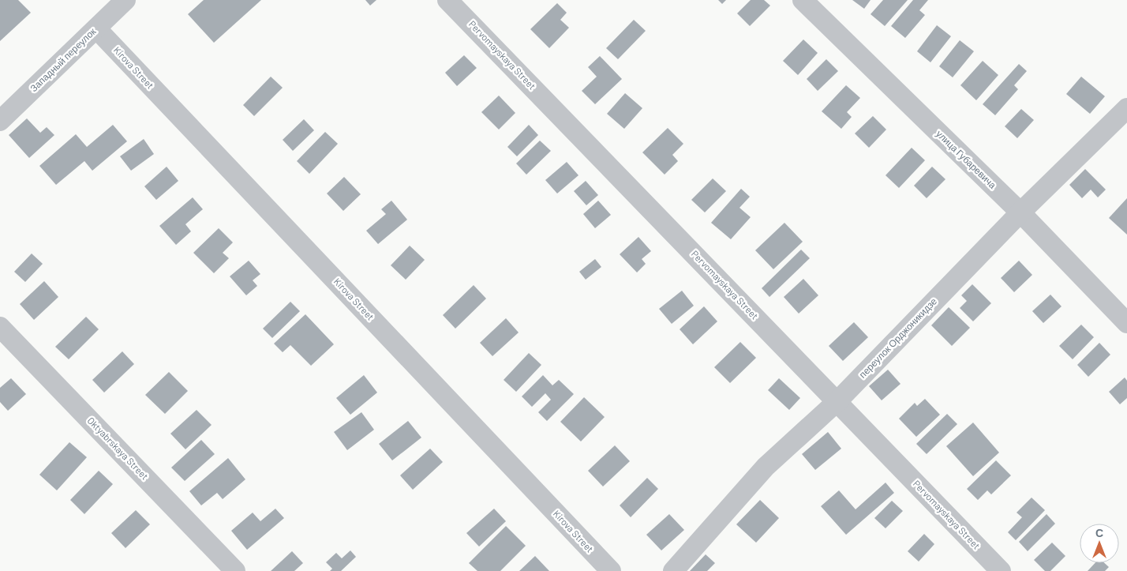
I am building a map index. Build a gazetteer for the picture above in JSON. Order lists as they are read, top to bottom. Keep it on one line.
{"streets":{"street":["Pervomayskaya Street","Западный переулок","Kirova Street","улица Губаревича","переулок Орджоникидзе","Oktyabrskaya Street"]},"crossings":[["Pervomayskaya Street","переулок Орджоникидзе"],["Западный переулок","Kirova Street"],["улица Губаревича","переулок Орджоникидзе"]],"north":"top"}
